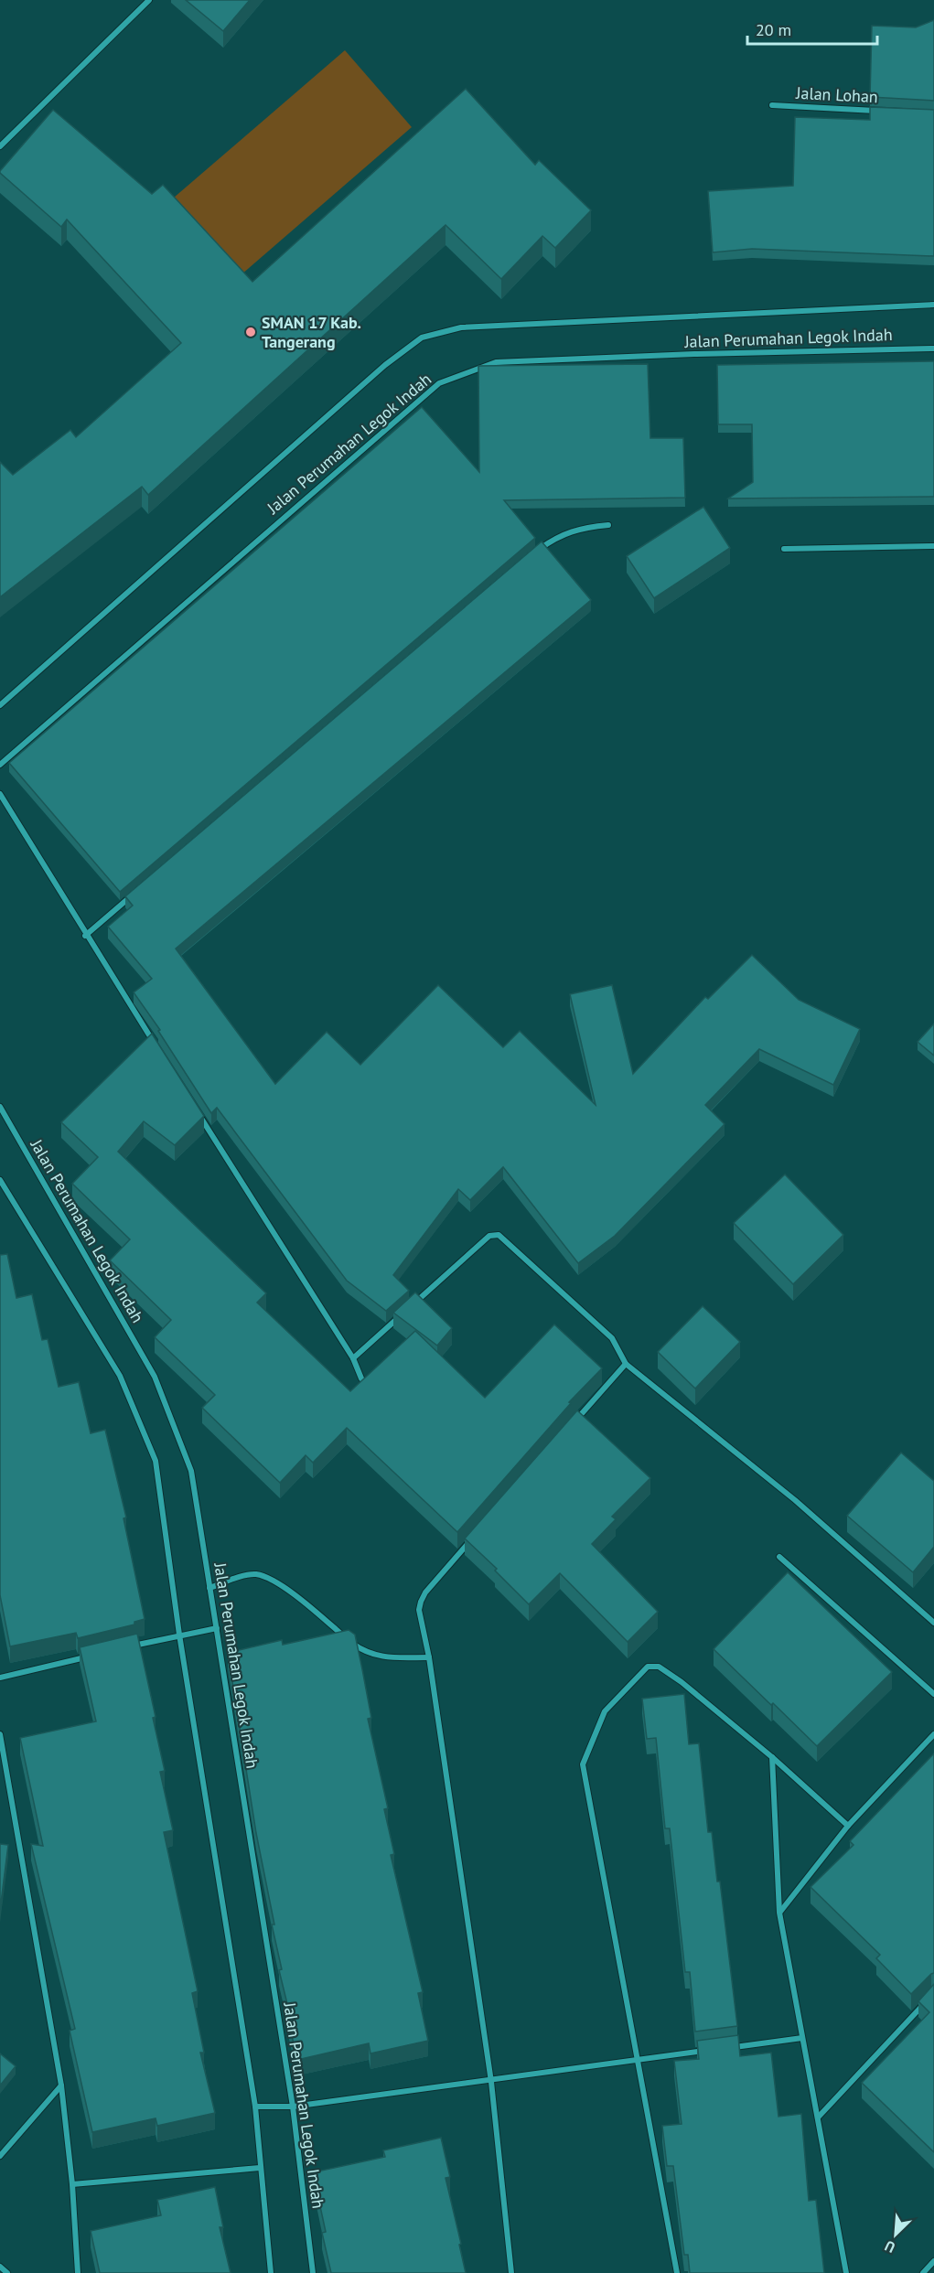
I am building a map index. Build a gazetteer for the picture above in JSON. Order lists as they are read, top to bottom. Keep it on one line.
{"streets":{"street":["Jalan Lohan","Jalan Perumahan Legok Indah"]},"places":["SMAN 17 Kab. Tangerang"],"scale_bar":"20 m","north":"bottom left"}
